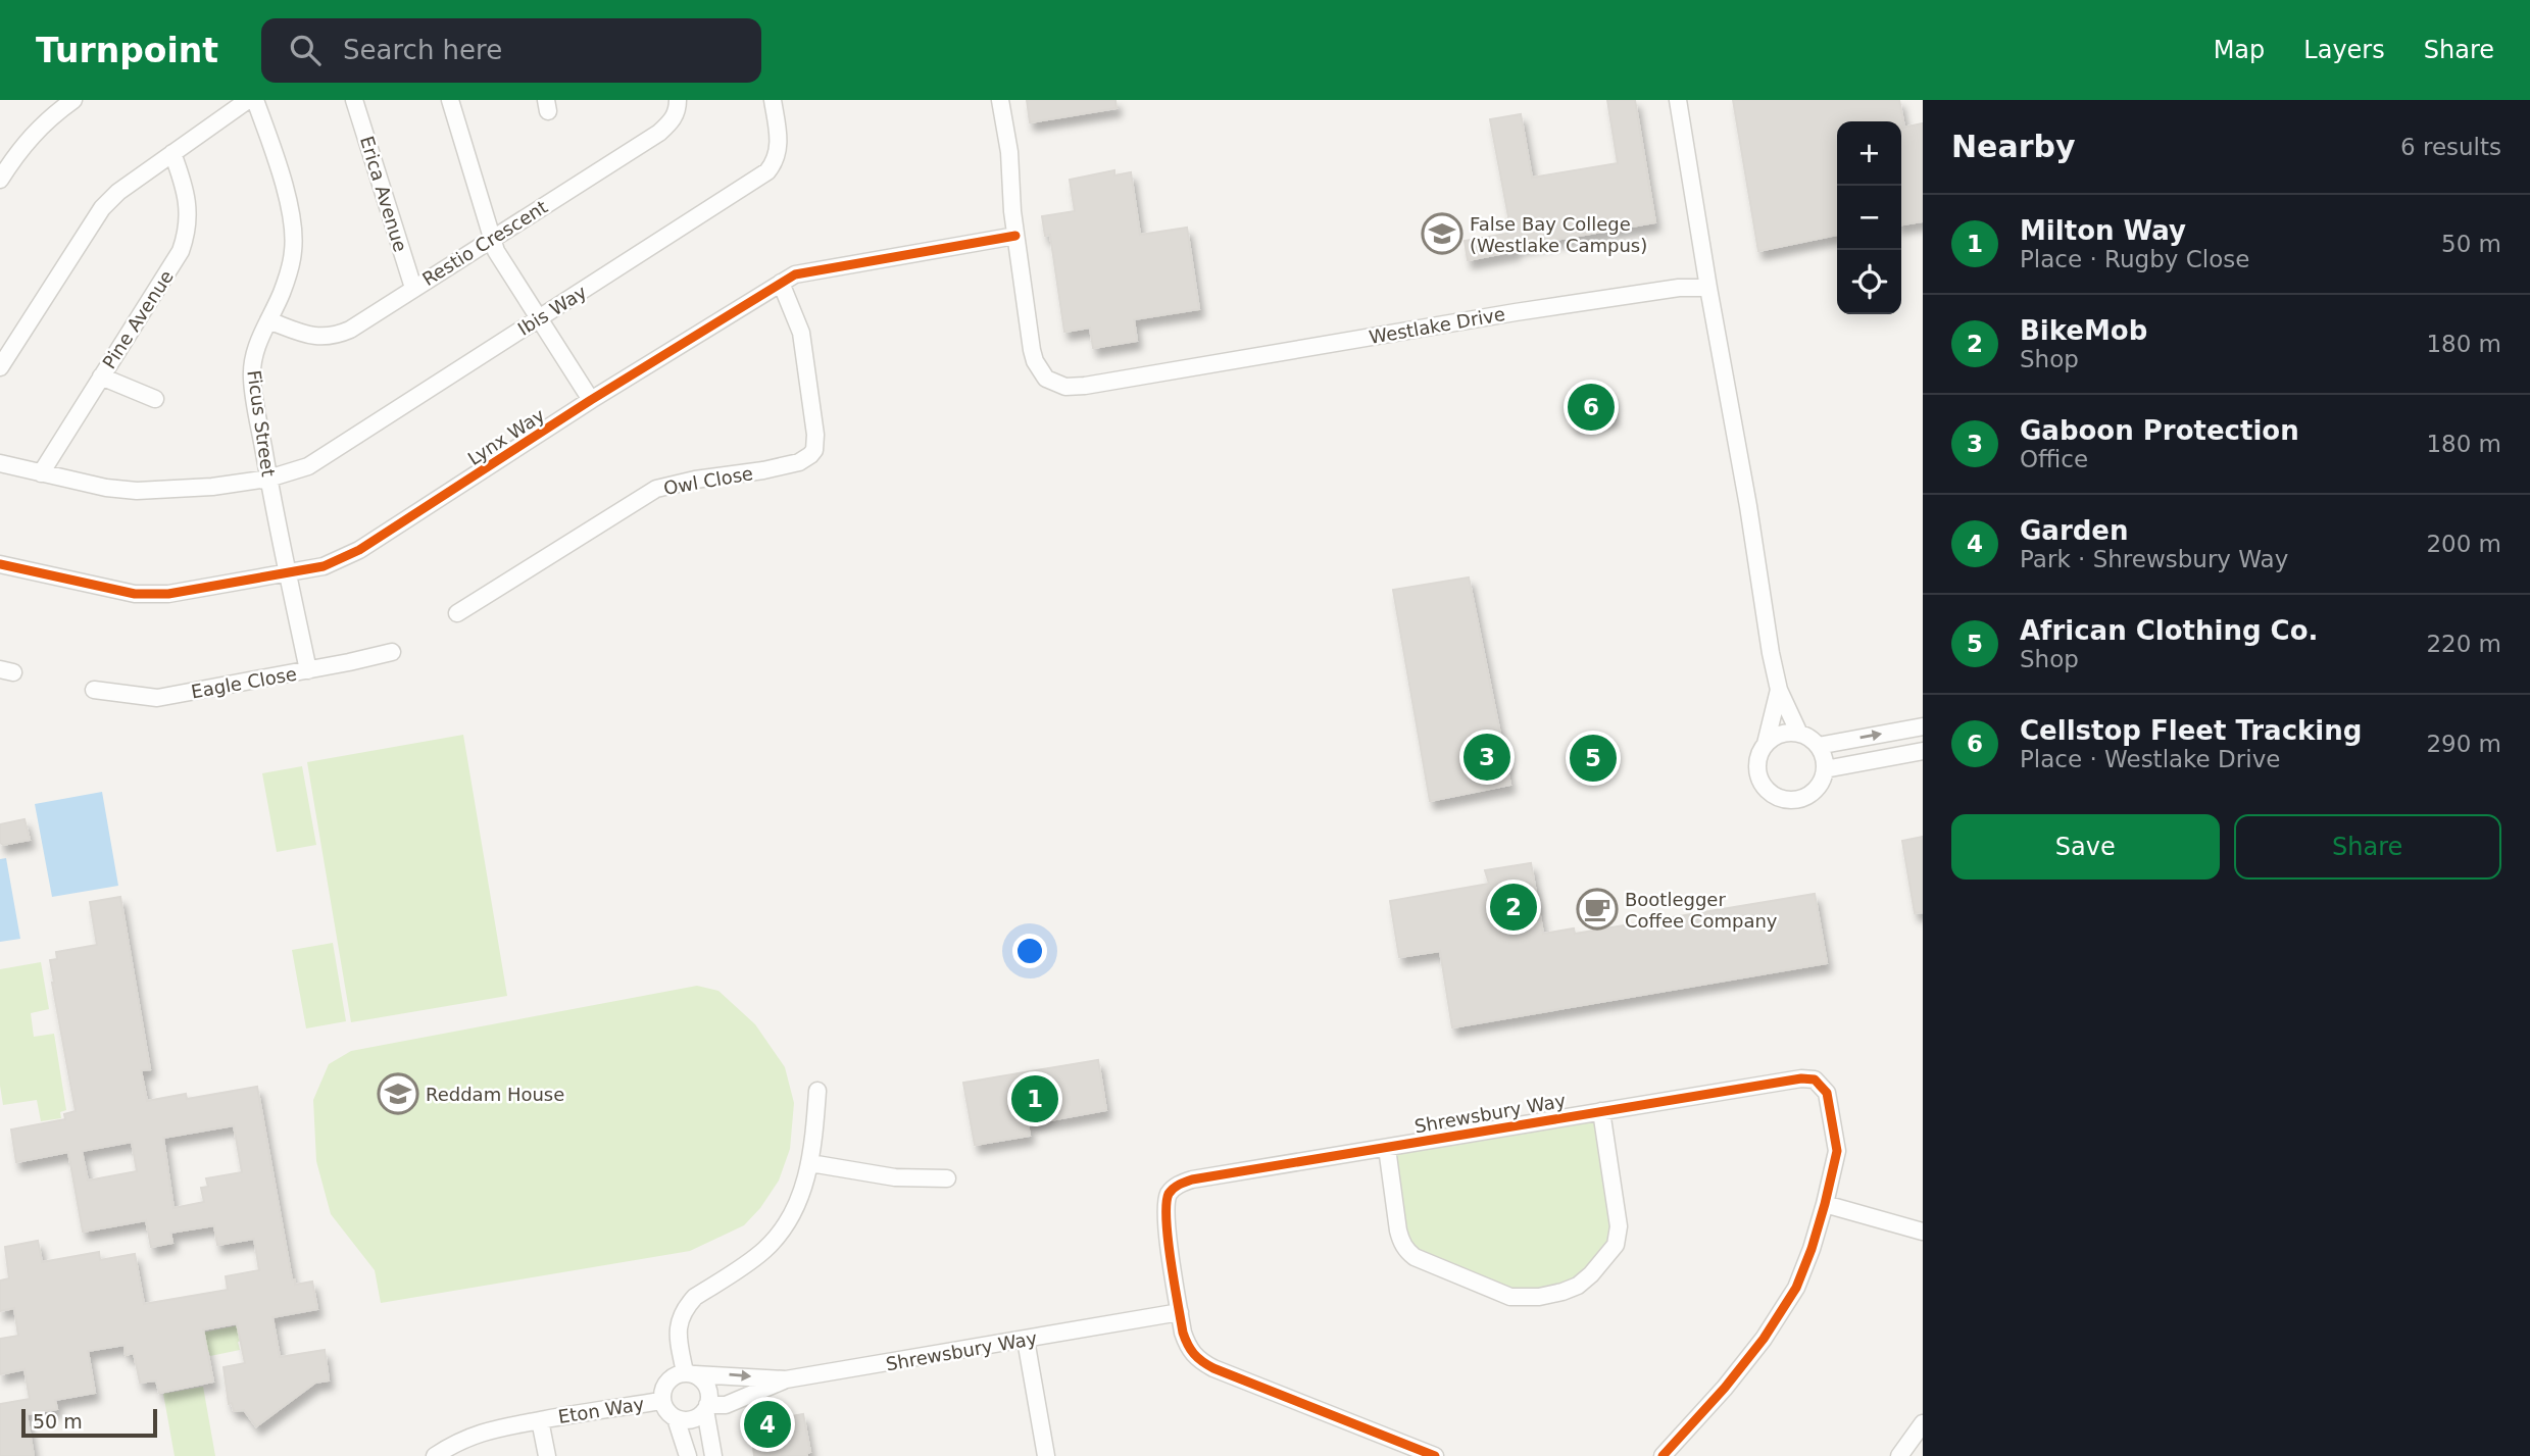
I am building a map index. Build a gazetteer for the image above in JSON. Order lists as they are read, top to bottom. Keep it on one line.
{"streets":{"street":["Erica Avenue","Restio Crescent","Ibis Way","Pine Avenue","Westlake Drive","Ficus Street","Lynx Way","Owl Close","Eagle Close","Shrewsbury Way","Eton Way"]},"crossings":[["Erica Avenue","Restio Crescent"],["Restio Crescent","Ficus Street"],["Ibis Way","Pine Avenue"],["Ibis Way","Ficus Street"],["Westlake Drive","Lynx Way"],["Ficus Street","Lynx Way"],["Ficus Street","Eagle Close"],["Lynx Way","Owl Close"]],"places":{"school or university":["False Bay College (Westlake Campus)","Reddam House"],"cafe":["Bootlegger Coffee Company"]},"scale_bar":"50 m","page":{"header":"Turnpoint","search":"Search here","nav":["Map","Layers","Share"],"heading":["Nearby","6 results"],"map_buttons":["+","−"],"list":[{"mark":"1","name":"Milton Way","note":"Place · Rugby Close","value":"50 m"},{"mark":"2","name":"BikeMob","note":"Shop","value":"180 m"},{"mark":"3","name":"Gaboon Protection","note":"Office","value":"180 m"},{"mark":"4","name":"Garden","note":"Park · Shrewsbury Way","value":"200 m"},{"mark":"5","name":"African Clothing Co.","note":"Shop","value":"220 m"},{"mark":"6","name":"Cellstop Fleet Tracking","note":"Place · Westlake Drive","value":"290 m"}],"pins":["6","3","5","2","1","4"],"buttons":["Save","Share"],"scale":"50 m"}}
